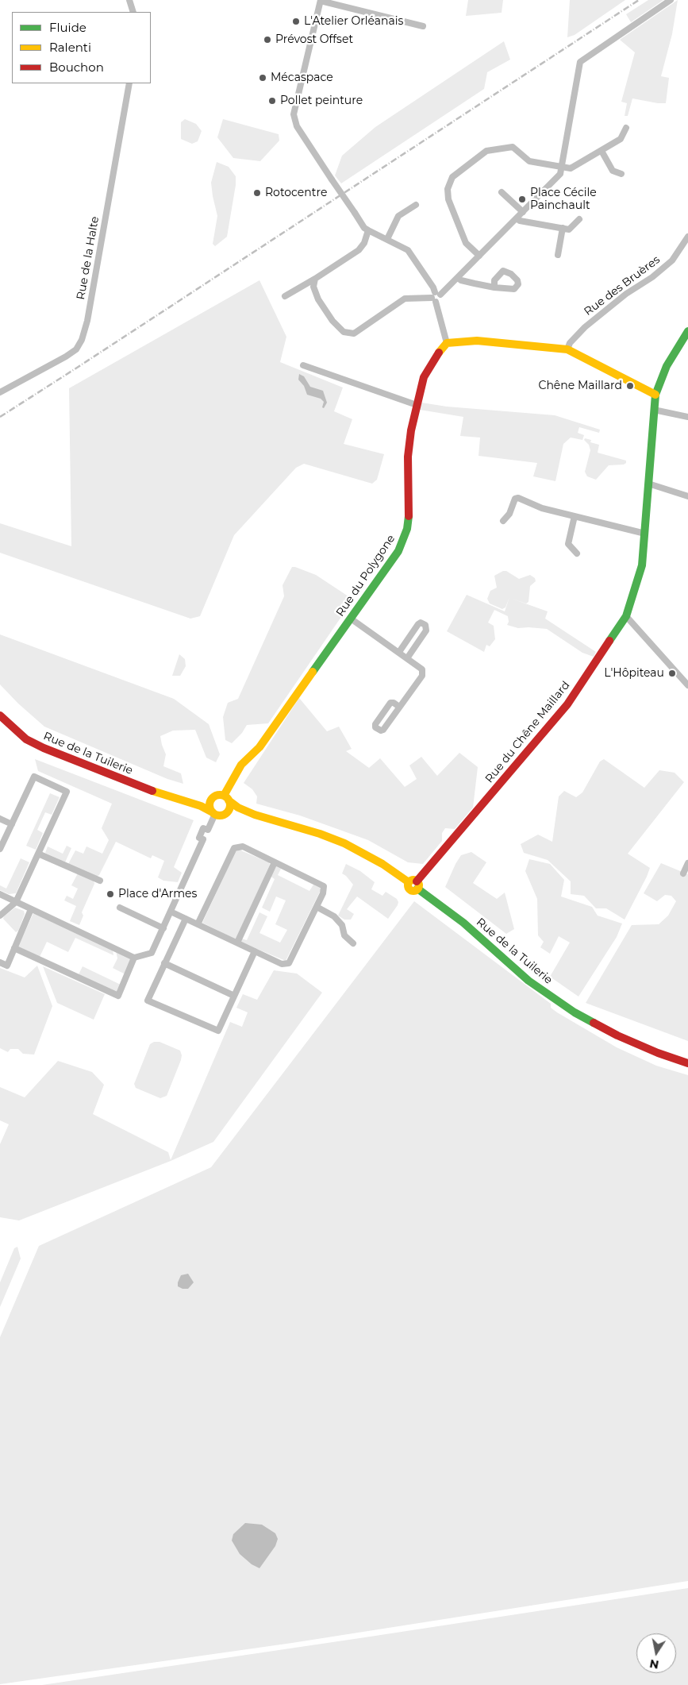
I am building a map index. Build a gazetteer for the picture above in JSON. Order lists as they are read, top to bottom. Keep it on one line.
{"streets":{"street":["Rue de la Halte","Rue des Bruères","Rue du Polygone","Rue du Chêne Maillard","Rue de la Tuilerie"]},"crossings":[["Rue du Polygone","Rue de la Tuilerie"],["Rue du Chêne Maillard","Rue de la Tuilerie"]],"places":["L'Atelier Orléanais","Prévost Offset","Mécaspace","Pollet peinture","Rotocentre","Place Cécile Painchault","Chêne Maillard","L'Hôpiteau","Place d'Armes"],"legend":["Fluide","Ralenti","Bouchon"],"north":"bottom"}
